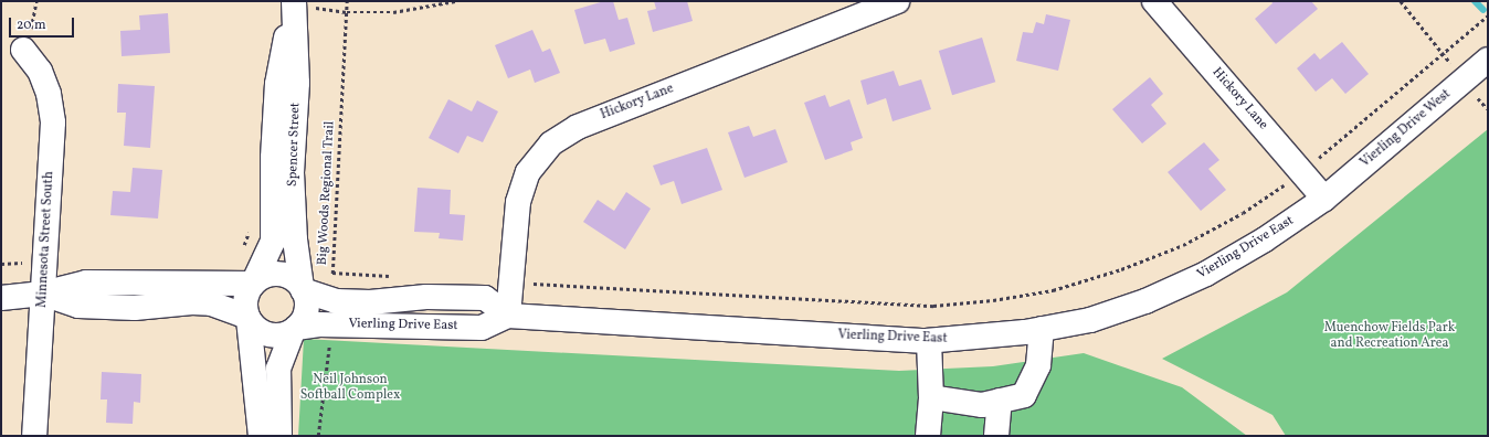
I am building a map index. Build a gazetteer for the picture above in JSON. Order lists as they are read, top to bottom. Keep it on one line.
{"streets":{"street":["Hickory Lane","Vierling Drive West","Spencer Street","Minnesota Street South","Vierling Drive East"],"path":["Big Woods Regional Trail"]},"crossings":[["Hickory Lane","Vierling Drive West"],["Hickory Lane","Vierling Drive East"],["Vierling Drive West","Vierling Drive East"],["Spencer Street","Vierling Drive East"],["Big Woods Regional Trail","Vierling Drive East"]],"parks":["Muenchow Fields Park and Recreation Area","Neil Johnson Softball Complex"],"scale_bar":"20 m"}
